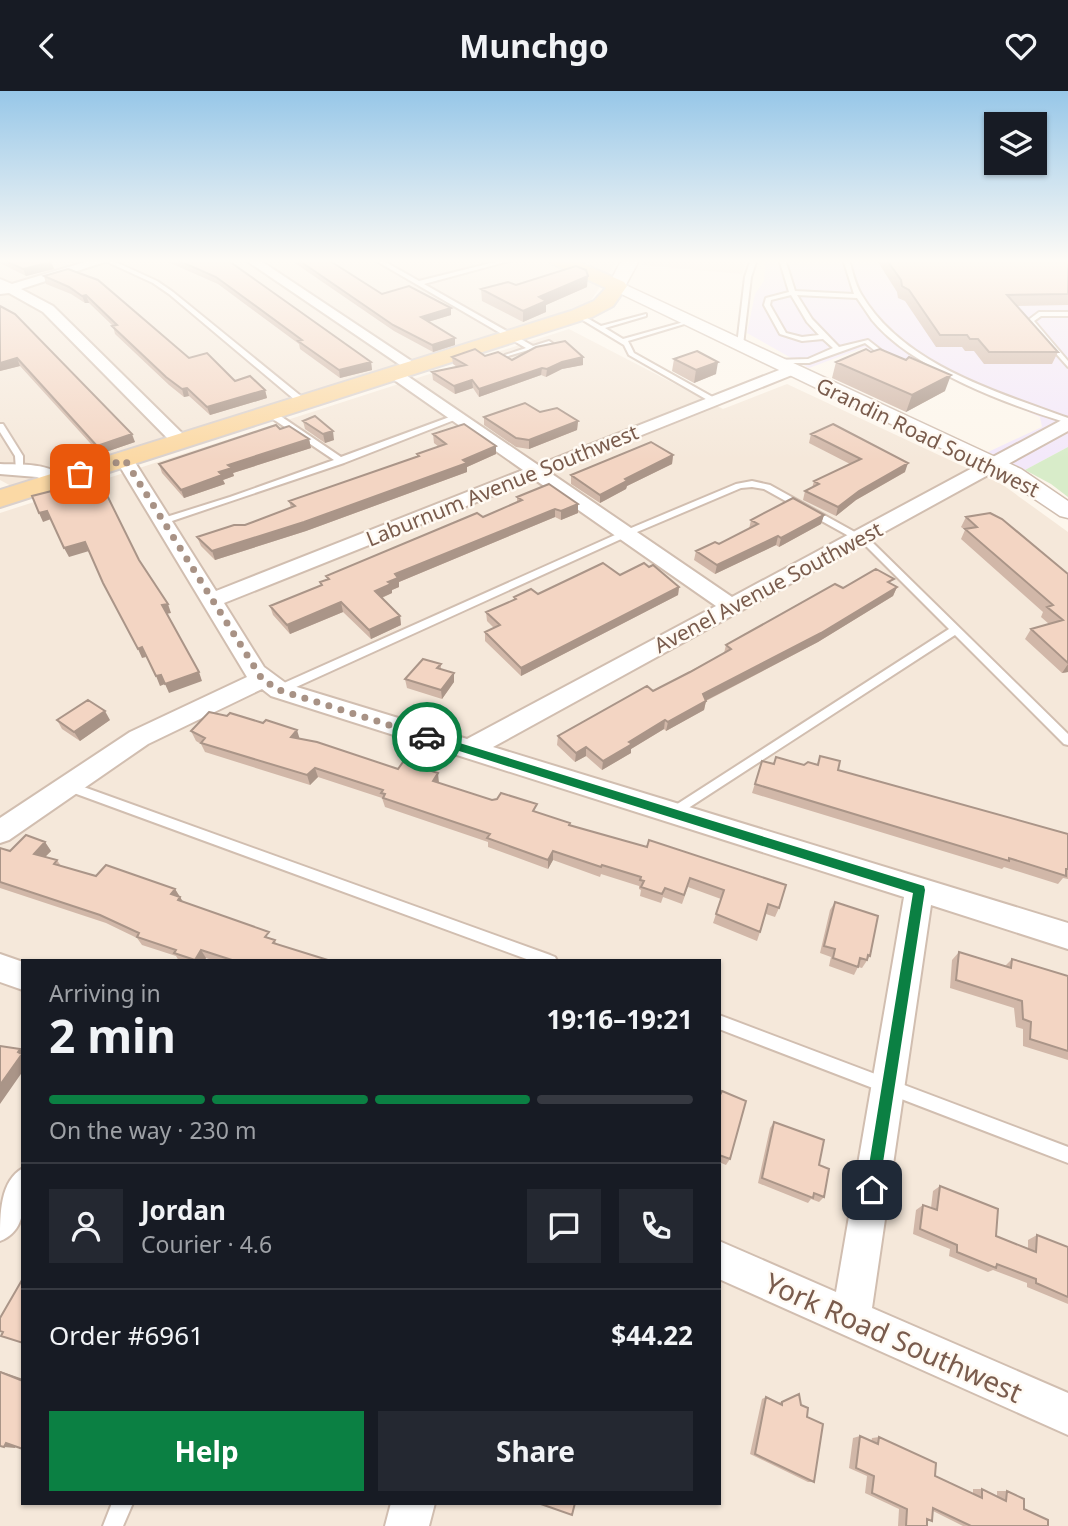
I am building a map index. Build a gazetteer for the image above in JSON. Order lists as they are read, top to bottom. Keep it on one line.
{"streets":{"street":["Grandin Road Southwest","Laburnum Avenue Southwest","Avenel Avenue Southwest","York Road Southwest"]},"crossings":[["Grandin Road Southwest","Laburnum Avenue Southwest"],["Grandin Road Southwest","Avenel Avenue Southwest"]],"page":{"header":"Munchgo","heading":["2 min","Arriving in","19:16–19:21"],"panel":["Jordan","Courier · 4.6","Order #6961","$44.22"],"bar":"On the way · 230 m","buttons":["Help","Share"]}}
